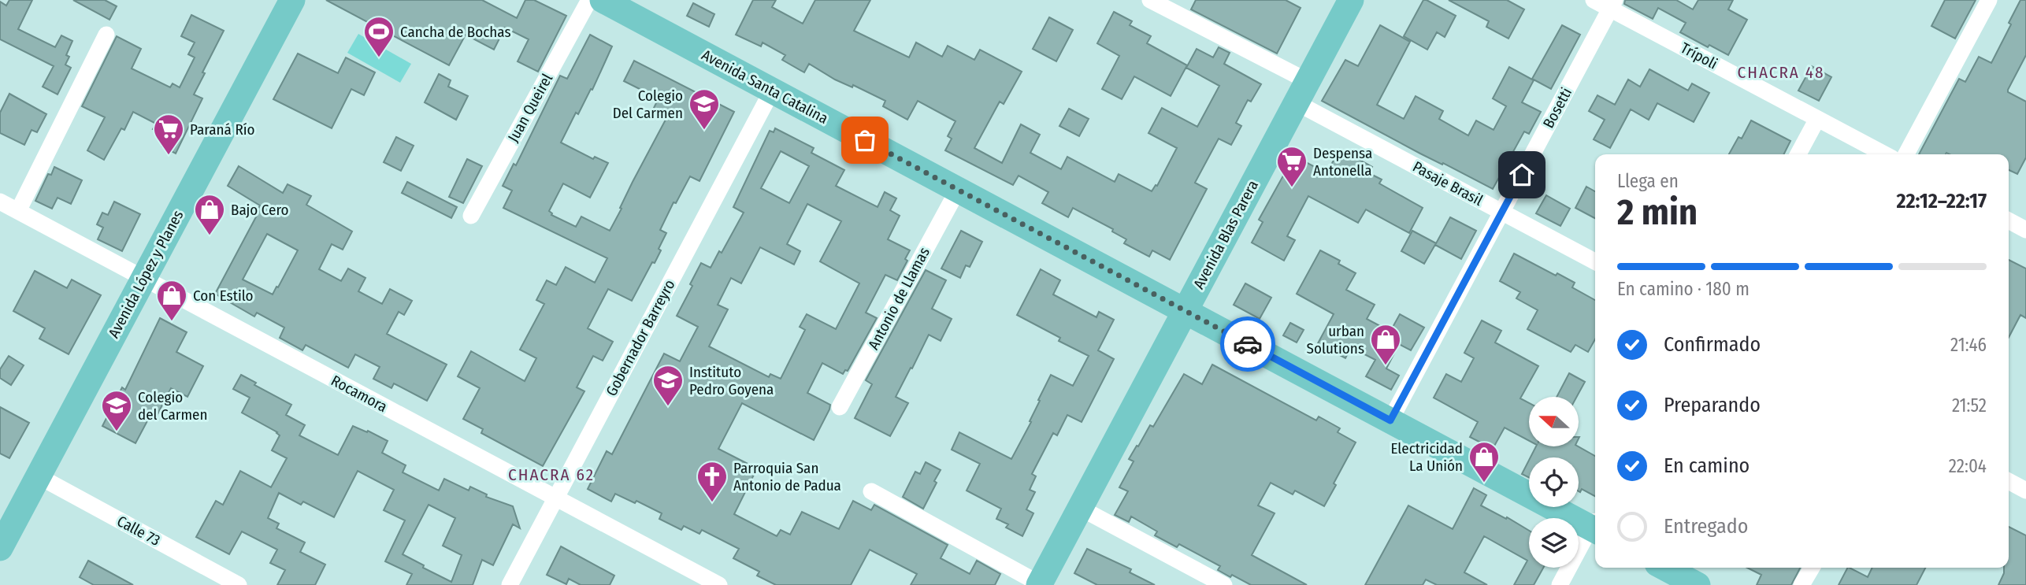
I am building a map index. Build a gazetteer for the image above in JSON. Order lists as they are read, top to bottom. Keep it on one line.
{"streets":{"main road":["Avenida Santa Catalina","Avenida Blas Parera","Avenida López y Planes"],"street":["Trípoli","Juan Queirel","Bosetti","Pasaje Brasil","Antonio de Llamas","Gobernador Barreyro","Rocamora","Calle 73"]},"crossings":[["Trípoli","Bosetti"],["Avenida Santa Catalina","Bosetti"],["Avenida Santa Catalina","Avenida Blas Parera"],["Avenida Santa Catalina","Antonio de Llamas"],["Avenida Santa Catalina","Gobernador Barreyro"],["Bosetti","Pasaje Brasil"],["Pasaje Brasil","Avenida Blas Parera"],["Avenida López y Planes","Rocamora"],["Avenida López y Planes","Calle 73"],["Gobernador Barreyro","Rocamora"]],"districts":["CHACRA 48","CHACRA 62"],"places":{"sports":["Cancha de Bochas"],"school or university":["Colegio Del Carmen","Instituto Pedro Goyena","Colegio del Carmen"],"supermarket":["Paraná Río","Despensa Antonella"],"shop":["Bajo Cero","Con Estilo","urban Solutions","Electricidad La Unión"],"church":["Parroquia San Antonio de Padua"]},"north":"left","page":{"heading":["2 min","Llega en","22:12–22:17"],"bar":"En camino · 180 m","list":[["Confirmado","21:46"],["Preparando","21:52"],["En camino","22:04"],"Entregado"]}}
